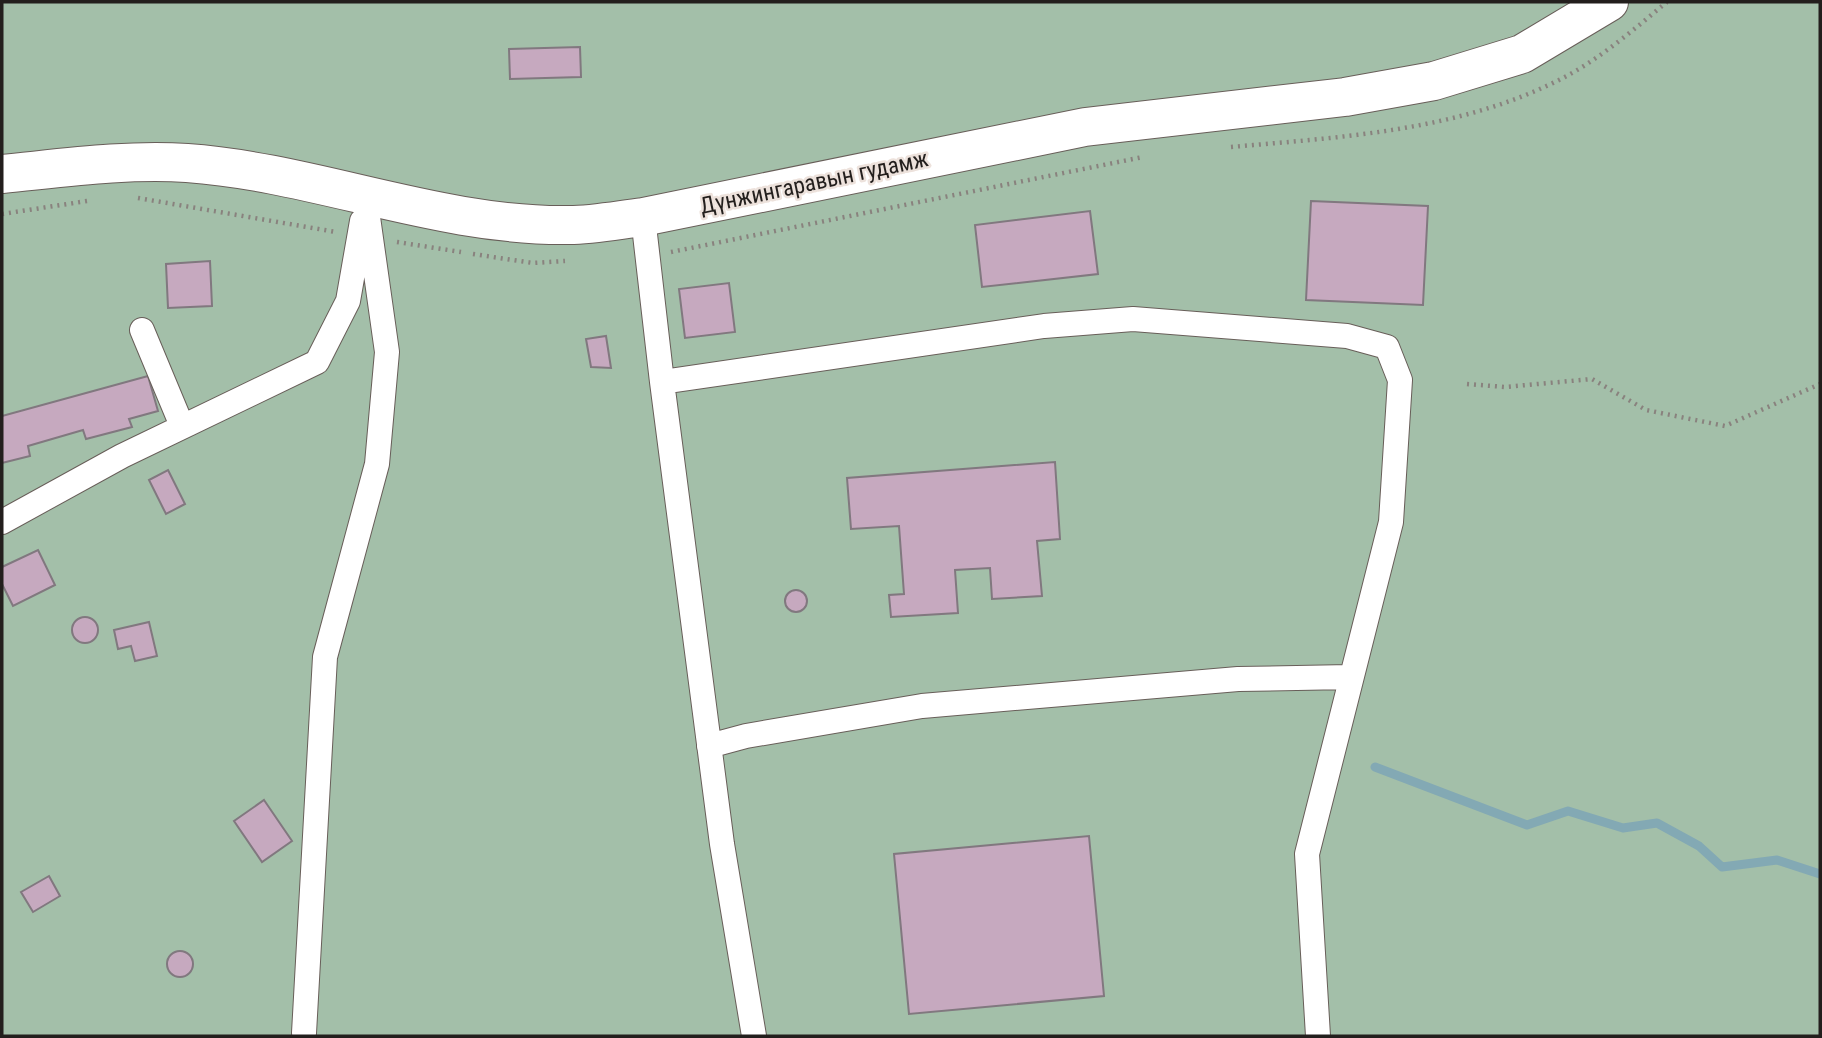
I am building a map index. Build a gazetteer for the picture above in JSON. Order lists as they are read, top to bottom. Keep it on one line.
{"streets":{"main road":["Дүнжингаравын гудамж"]}}
